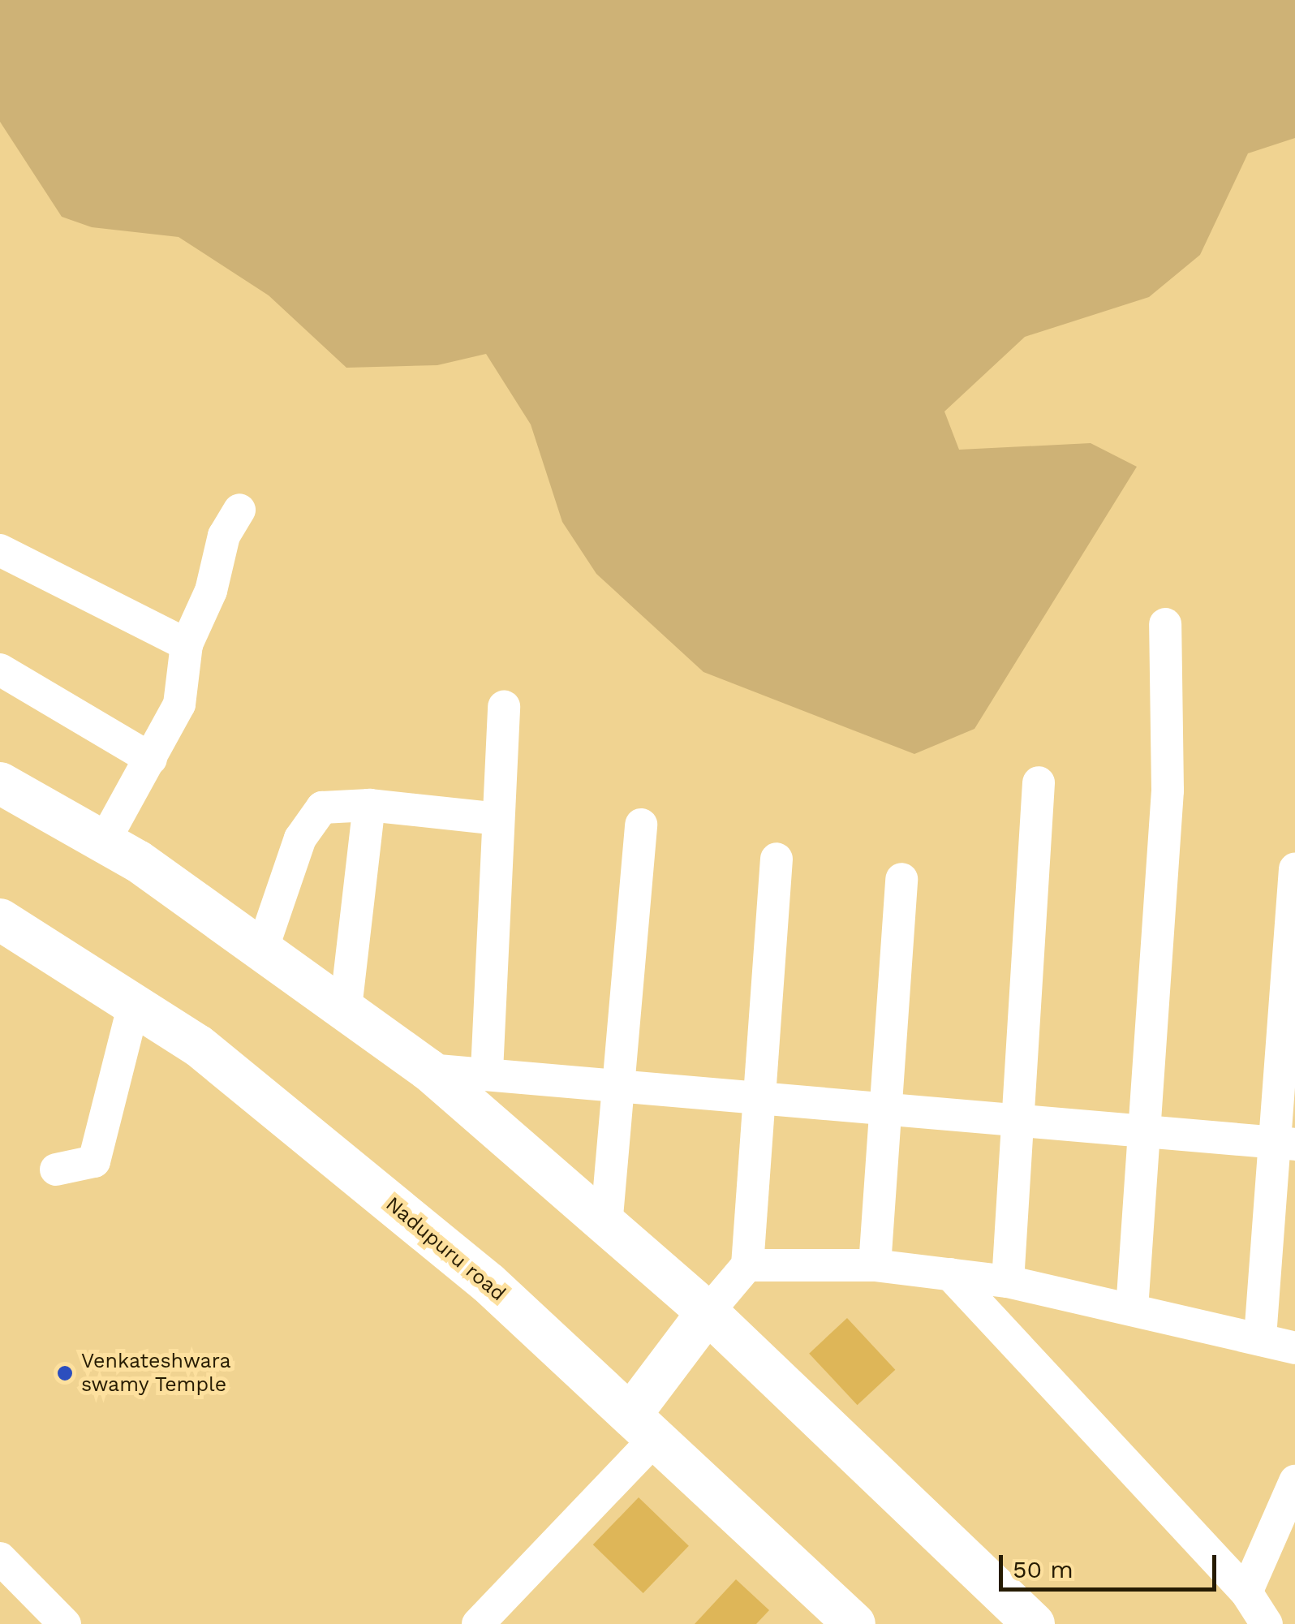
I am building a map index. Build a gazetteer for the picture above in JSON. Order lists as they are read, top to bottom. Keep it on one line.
{"streets":{"street":["Nadupuru road"]},"places":["Venkateshwara swamy Temple"],"scale_bar":"50 m"}
